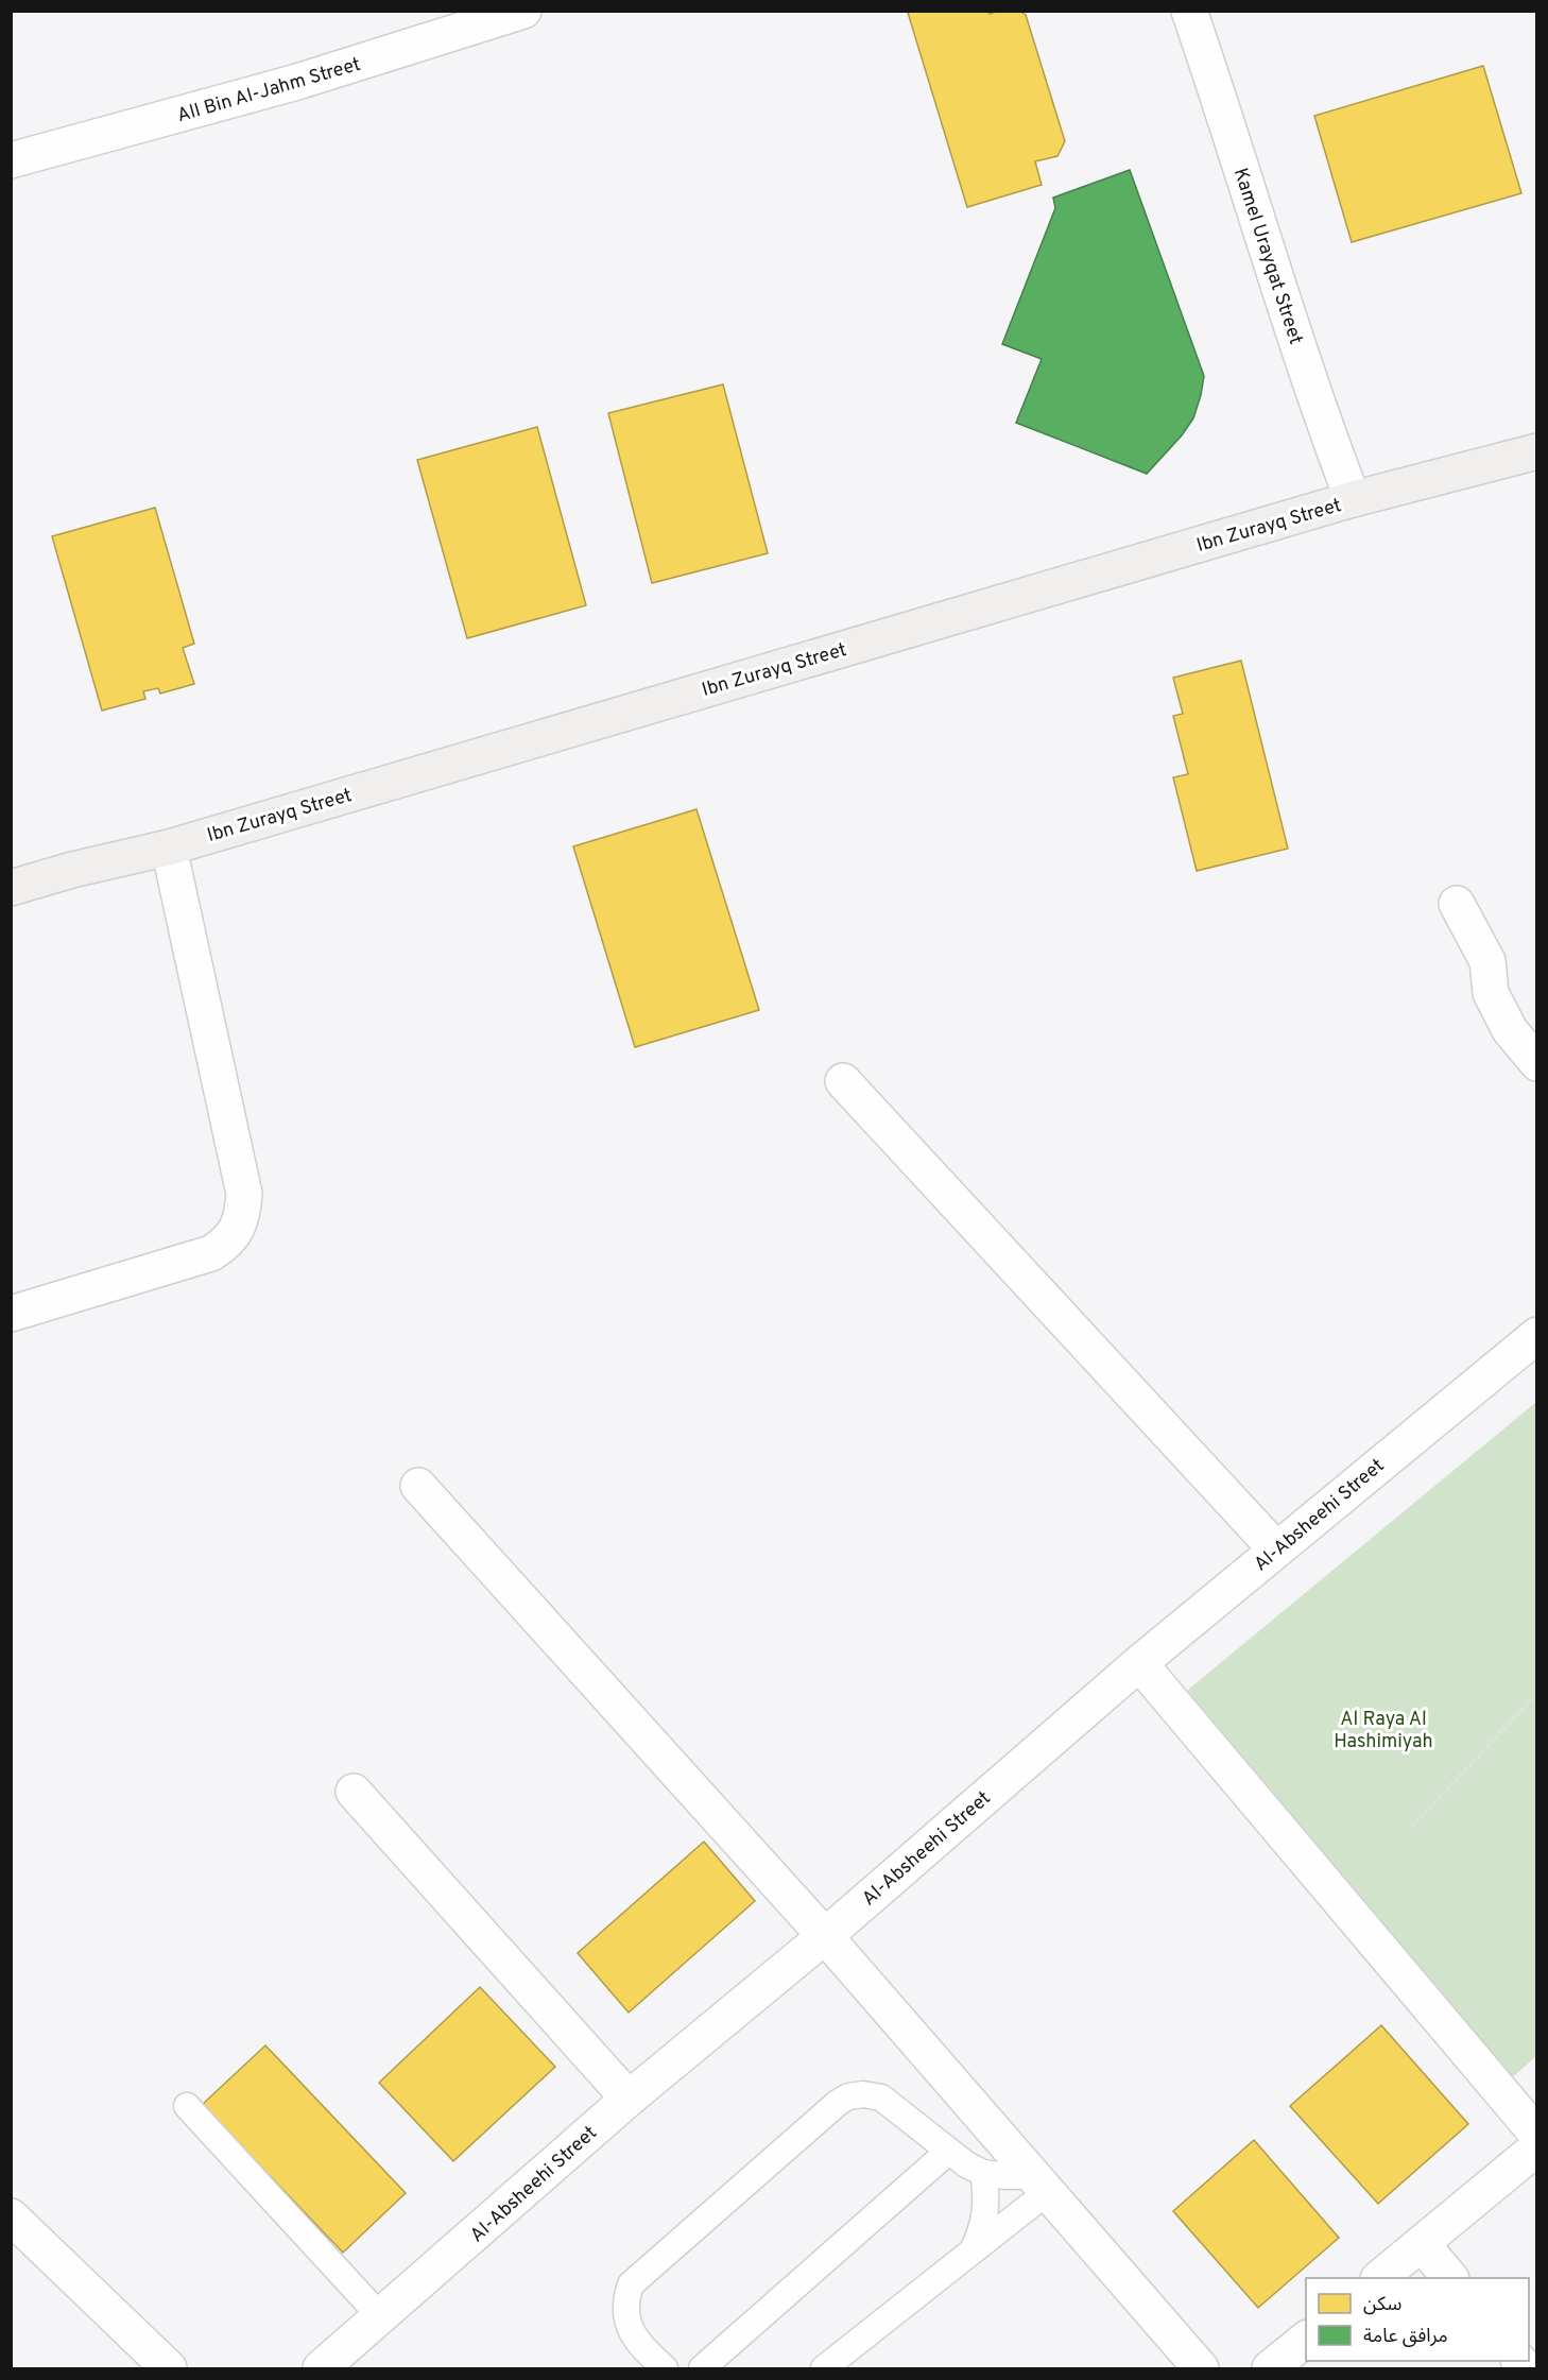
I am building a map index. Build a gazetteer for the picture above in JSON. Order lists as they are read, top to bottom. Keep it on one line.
{"streets":{"street":["AlI Bin Al-Jahm Street","Kamel Urayqat Street","Ibn Zurayq Street","Al-Absheehi Street"]},"crossings":[["Kamel Urayqat Street","Ibn Zurayq Street"]],"parks":["Al Raya Al Hashimiyah"],"legend":["سكن","مرافق عامة"]}
